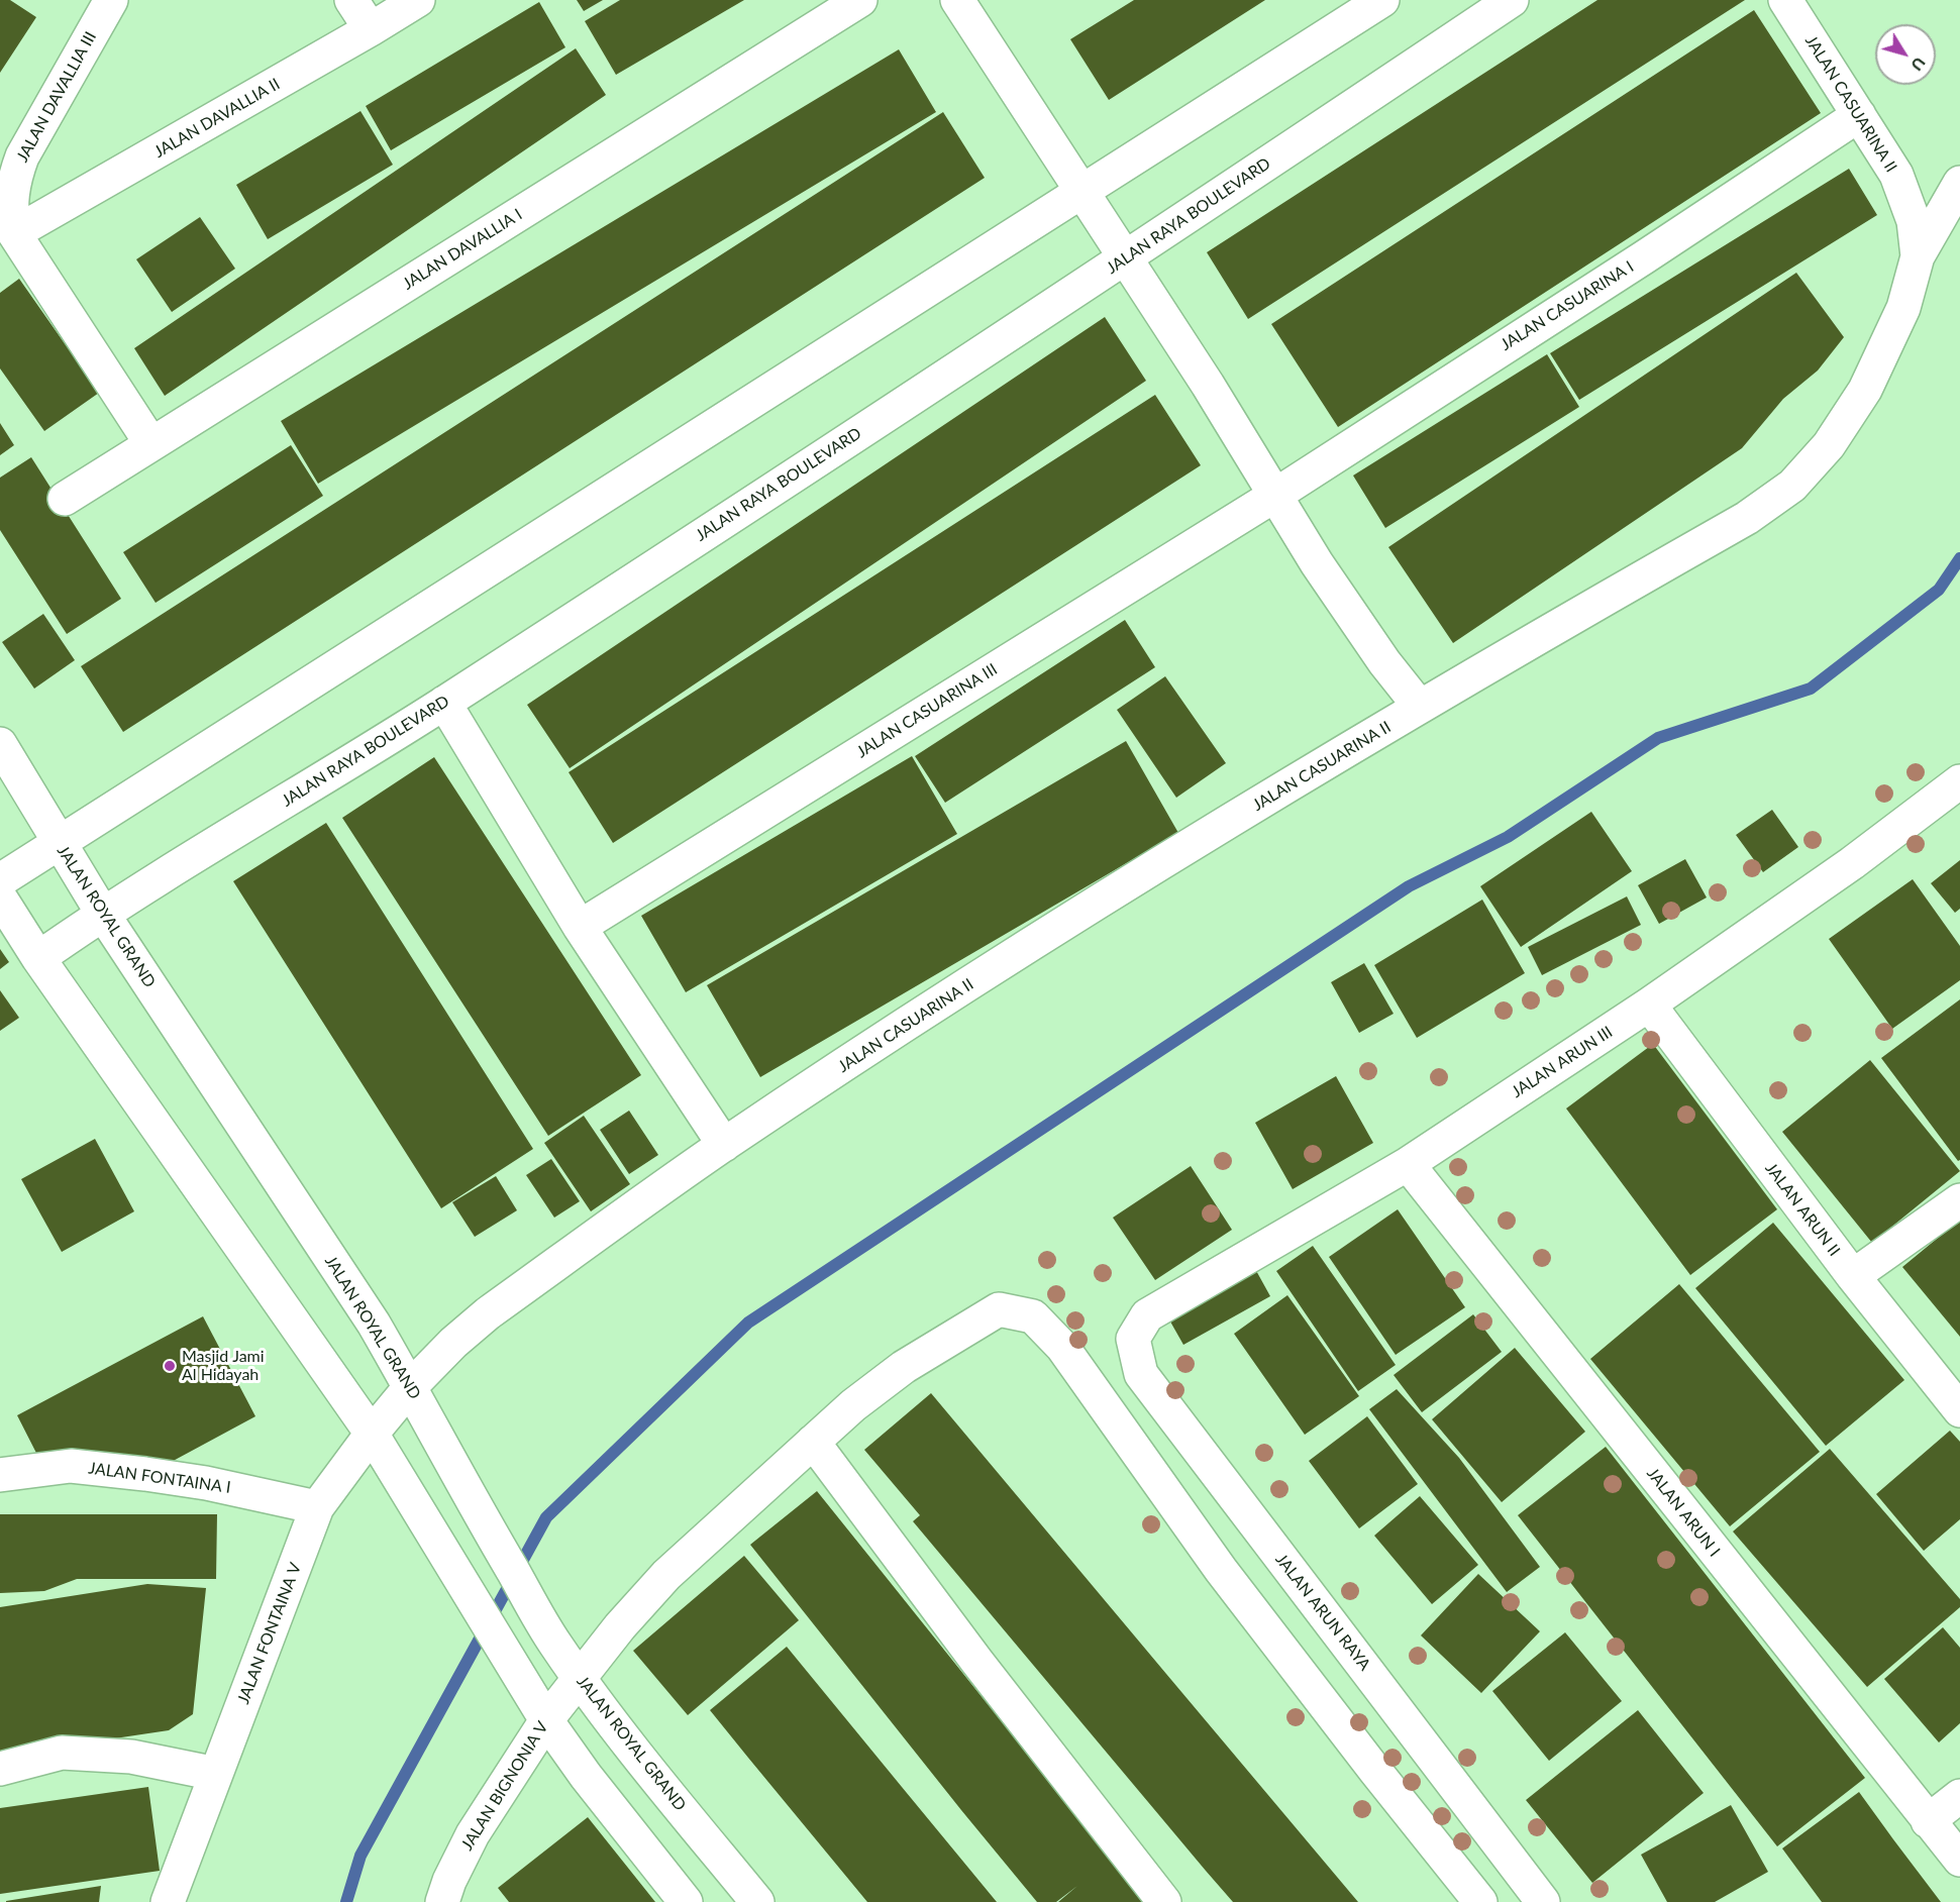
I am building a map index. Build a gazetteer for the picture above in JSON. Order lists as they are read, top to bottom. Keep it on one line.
{"streets":{"street":["JALAN DAVALLIA III","JALAN CASUARINA II","JALAN DAVALLIA II","JALAN RAYA BOULEVARD","JALAN DAVALLIA I","JALAN CASUARINA I","JALAN CASUARINA III","JALAN ROYAL GRAND","JALAN ARUN III","JALAN ARUN II","JALAN FONTAINA I","JALAN ARUN I","JALAN ARUN RAYA","JALAN FONTAINA V","JALAN BIGNONIA V"]},"crossings":[["JALAN DAVALLIA III","JALAN DAVALLIA II"],["JALAN CASUARINA II","JALAN CASUARINA I"],["JALAN CASUARINA II","JALAN ROYAL GRAND"],["JALAN CASUARINA II","JALAN FONTAINA V"],["JALAN RAYA BOULEVARD","JALAN ROYAL GRAND"],["JALAN CASUARINA I","JALAN CASUARINA III"],["JALAN ROYAL GRAND","JALAN FONTAINA V"],["JALAN ROYAL GRAND","JALAN BIGNONIA V"],["JALAN ARUN III","JALAN ARUN II"],["JALAN ARUN III","JALAN ARUN I"],["JALAN ARUN III","JALAN ARUN RAYA"],["JALAN FONTAINA I","JALAN FONTAINA V"]],"places":["Masjid Jami Al Hidayah"],"north":"bottom right"}
